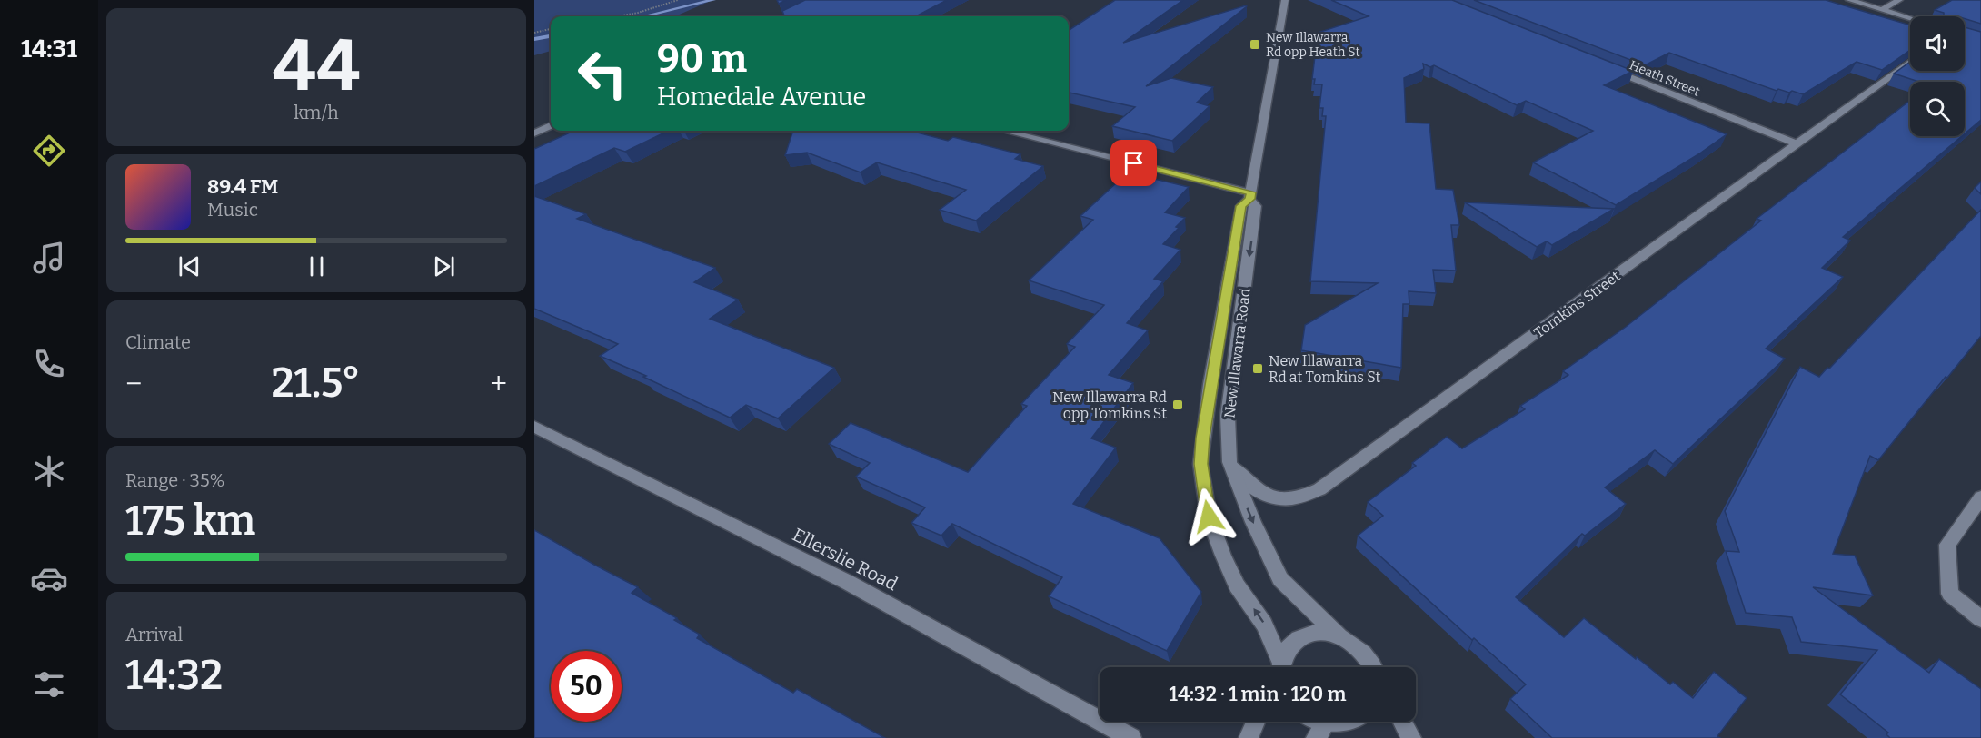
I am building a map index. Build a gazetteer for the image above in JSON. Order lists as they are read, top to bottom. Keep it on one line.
{"streets":{"street":["Heath Street","Tomkins Street","New Illawarra Road","Ellerslie Road"]},"crossings":[["Heath Street","Tomkins Street"],["Tomkins Street","New Illawarra Road"]],"places":{"transit":["New Illawarra Rd opp Heath St","New Illawarra Rd at Tomkins St","New Illawarra Rd opp Tomkins St"]},"page":{"tabs":"14:31","tile":[["44","km/h"],"Climate",["Range · 35%","175 km"],["Arrival","14:32"]],"turn":["90 m","Homedale Avenue"],"song":["89.4 FM","Music"],"heat":["−","21.5°","+"],"limit":"50","trip":"14:32 · 1 min · 120 m"}}
